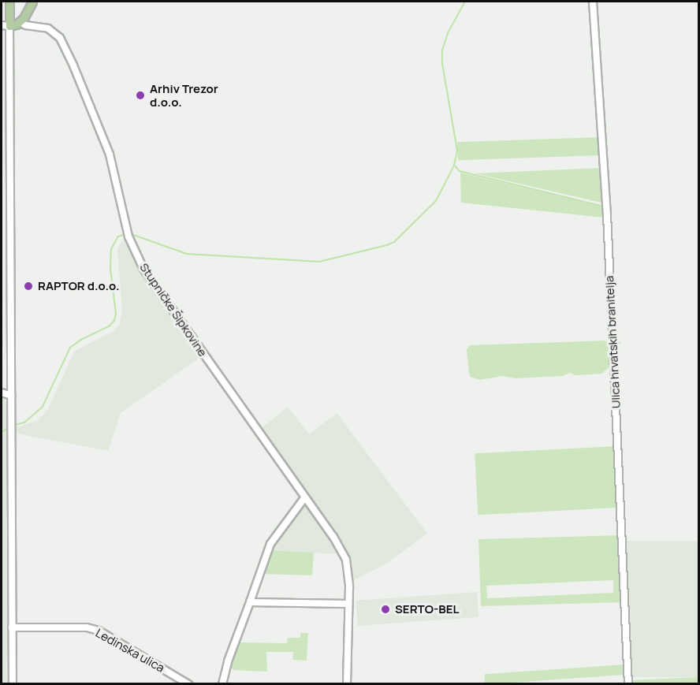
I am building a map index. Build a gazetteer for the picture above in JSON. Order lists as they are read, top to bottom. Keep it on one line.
{"streets":{"street":["Stupničke Šipkovine","Ulica hrvatskih branitelja","Ledinska ulica"]},"places":["Arhiv Trezor d.o.o.","RAPTOR d.o.o.","SERTO-BEL"]}
